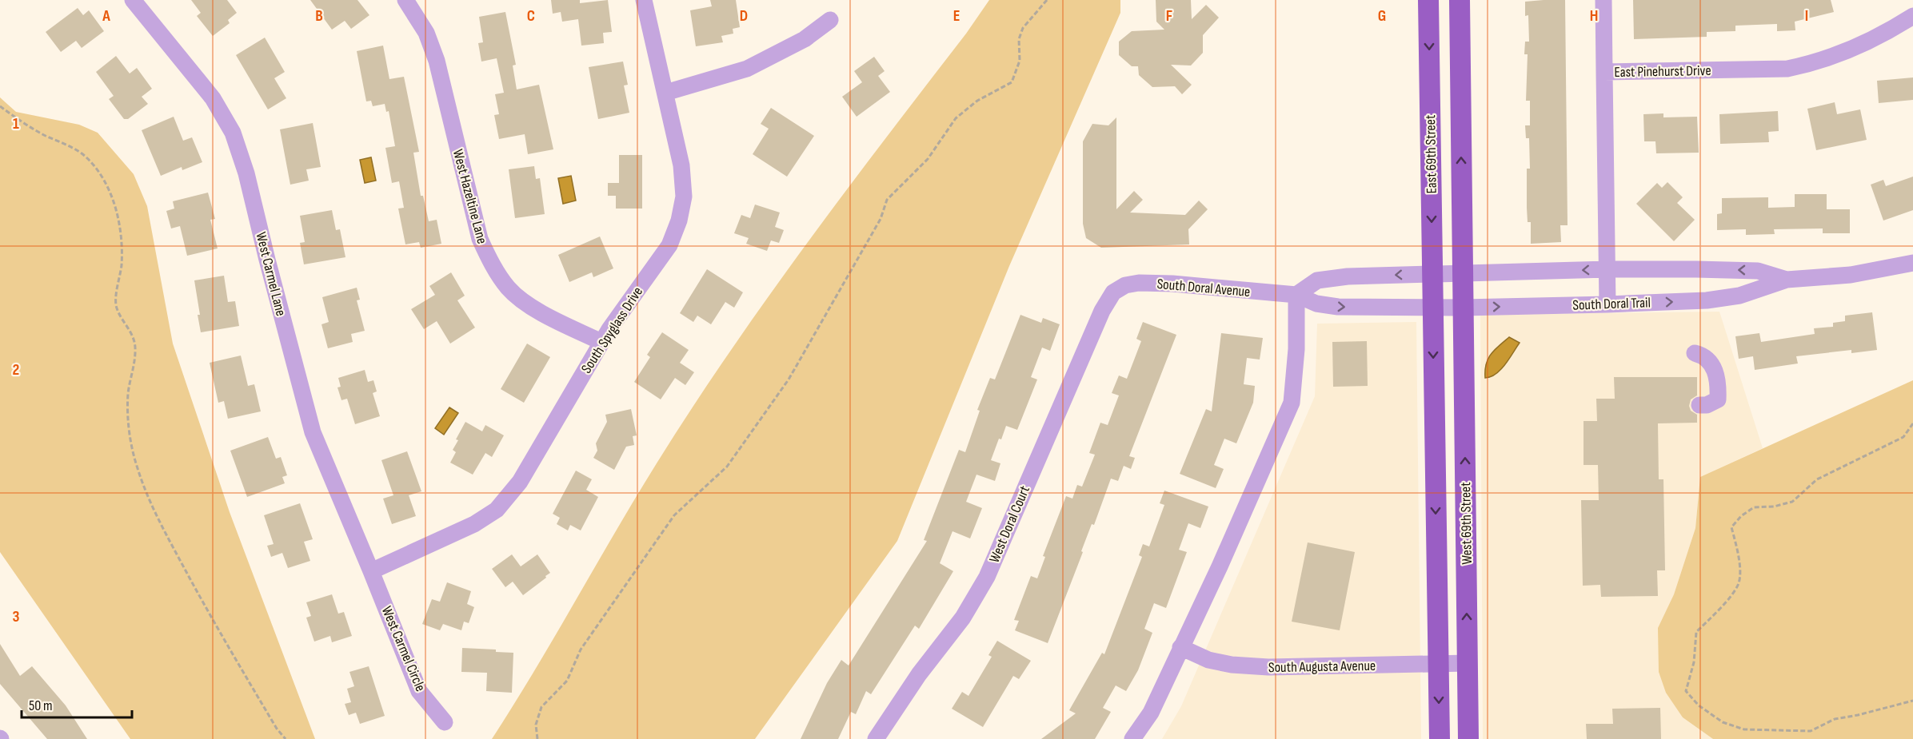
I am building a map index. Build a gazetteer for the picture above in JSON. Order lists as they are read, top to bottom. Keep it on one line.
{"streets":{"main road":["East 69th Street","West 69th Street"],"street":["East Pinehurst Drive","West Hazeltine Lane","West Carmel Lane","South Doral Avenue","South Doral Trail","South Spyglass Drive","West Doral Court","West Carmel Circle","South Augusta Avenue"]},"crossings":[["East Pinehurst Drive","South Doral Trail"],["East 69th Street","South Doral Avenue"],["East 69th Street","South Doral Trail"],["East 69th Street","West 69th Street"],["West Hazeltine Lane","South Spyglass Drive"],["West Carmel Lane","South Spyglass Drive"],["West Carmel Lane","West Carmel Circle"],["South Doral Avenue","South Doral Trail"],["South Doral Avenue","West 69th Street"],["South Doral Avenue","West Doral Court"],["South Doral Trail","West 69th Street"],["South Spyglass Drive","West Carmel Circle"],["West 69th Street","South Augusta Avenue"]],"scale_bar":"50 m","grid":{"columns":["A","B","C","D","E","F","G","H","I"],"rows":["1","2","3"]}}
